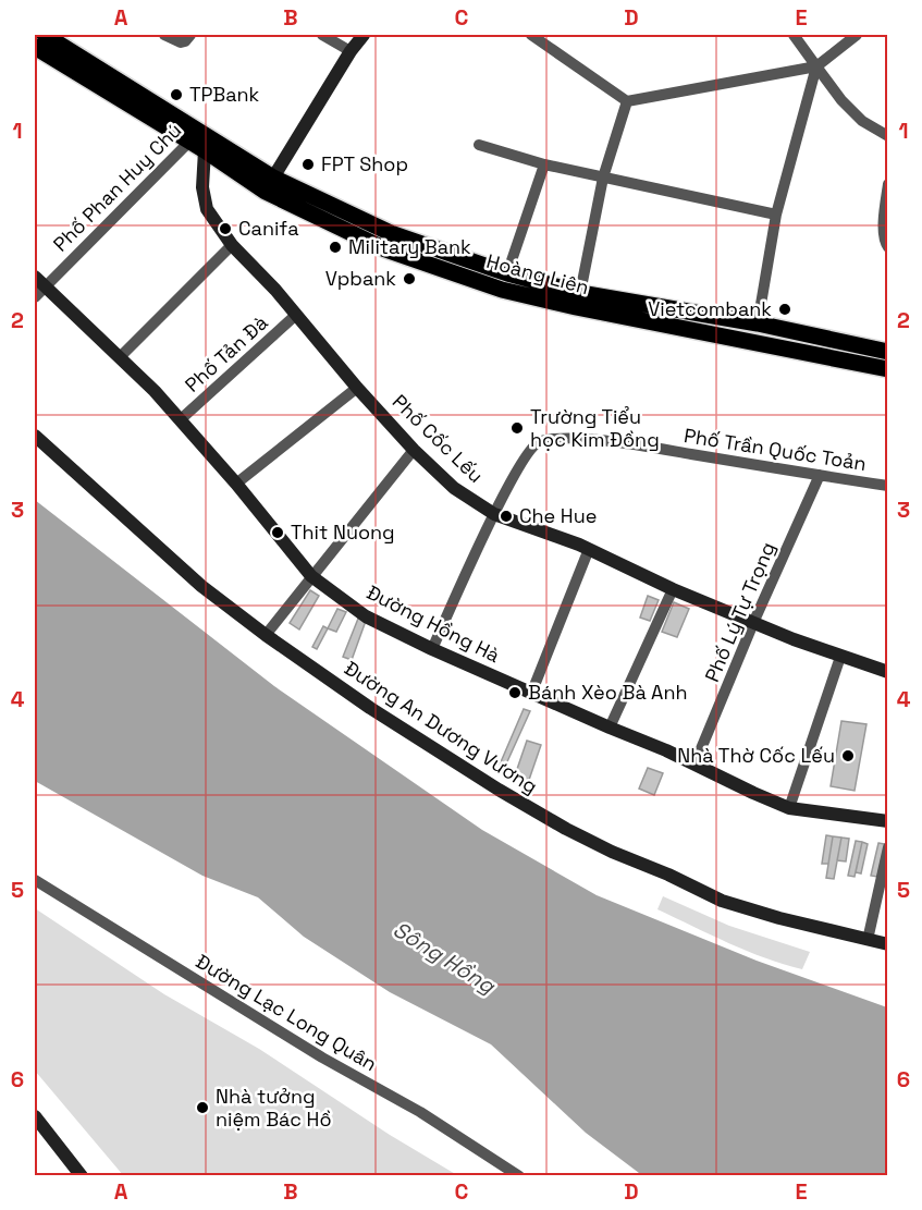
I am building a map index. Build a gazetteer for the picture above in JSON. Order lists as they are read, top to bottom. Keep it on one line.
{"streets":{"main road":["Hoàng Liên"],"street":["Phố Phan Huy Chú","Phố Tản Đà","Phố Cốc Lếu","Phố Trần Quốc Toản","Phố Lý Tự Trọng","Đường Hồng Hà","Đường An Dương Vương","Đường Lạc Long Quân"]},"crossings":[["Phố Phan Huy Chú","Hoàng Liên"],["Phố Phan Huy Chú","Phố Cốc Lếu"],["Phố Phan Huy Chú","Đường Hồng Hà"],["Hoàng Liên","Phố Cốc Lếu"],["Phố Tản Đà","Phố Cốc Lếu"],["Phố Tản Đà","Đường Hồng Hà"],["Phố Cốc Lếu","Phố Trần Quốc Toản"],["Phố Cốc Lếu","Phố Lý Tự Trọng"],["Phố Trần Quốc Toản","Phố Lý Tự Trọng"],["Phố Trần Quốc Toản","Đường Hồng Hà"],["Phố Lý Tự Trọng","Đường Hồng Hà"]],"water":["Sông Hồng"],"places":["TPBank","FPT Shop","Canifa","Military Bank","Vpbank","Vietcombank","Trường Tiểu học Kim Đồng","Che Hue","Thit Nuong","Bánh Xèo Bà Anh","Nhà Thờ Cốc Lếu","Nhà tưởng niệm Bác Hồ"],"grid":{"columns":["A","B","C","D","E"],"rows":["1","2","3","4","5","6"]}}
